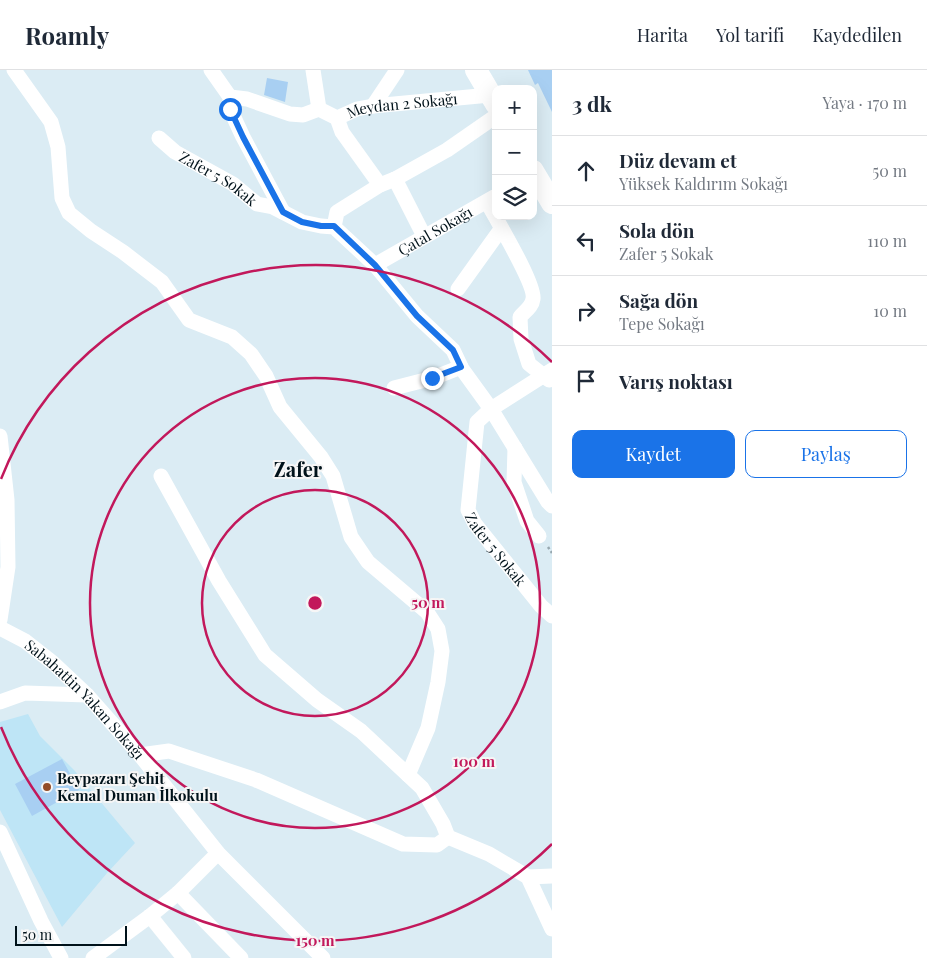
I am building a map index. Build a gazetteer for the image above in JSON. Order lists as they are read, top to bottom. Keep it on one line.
{"streets":{"street":["Meydan 2 Sokağı","Zafer 5 Sokak","Çatal Sokağı","Sabahattin Yakan Sokağı"]},"districts":["Zafer"],"places":["Beypazarı Şehit Kemal Duman İlkokulu"],"scale_bar":"50 m","page":{"header":"Roamly","nav":["Harita","Yol tarifi","Kaydedilen"],"heading":["3 dk","Yaya · 170 m"],"map_buttons":["+","−"],"list":[["Düz devam et","Yüksek Kaldırım Sokağı","50 m"],["Sola dön","Zafer 5 Sokak","110 m"],["Sağa dön","Tepe Sokağı","10 m"],"Varış noktası"],"buttons":["Kaydet","Paylaş"],"scale":"50 m"},"rings":["50 m","100 m","150 m"]}
